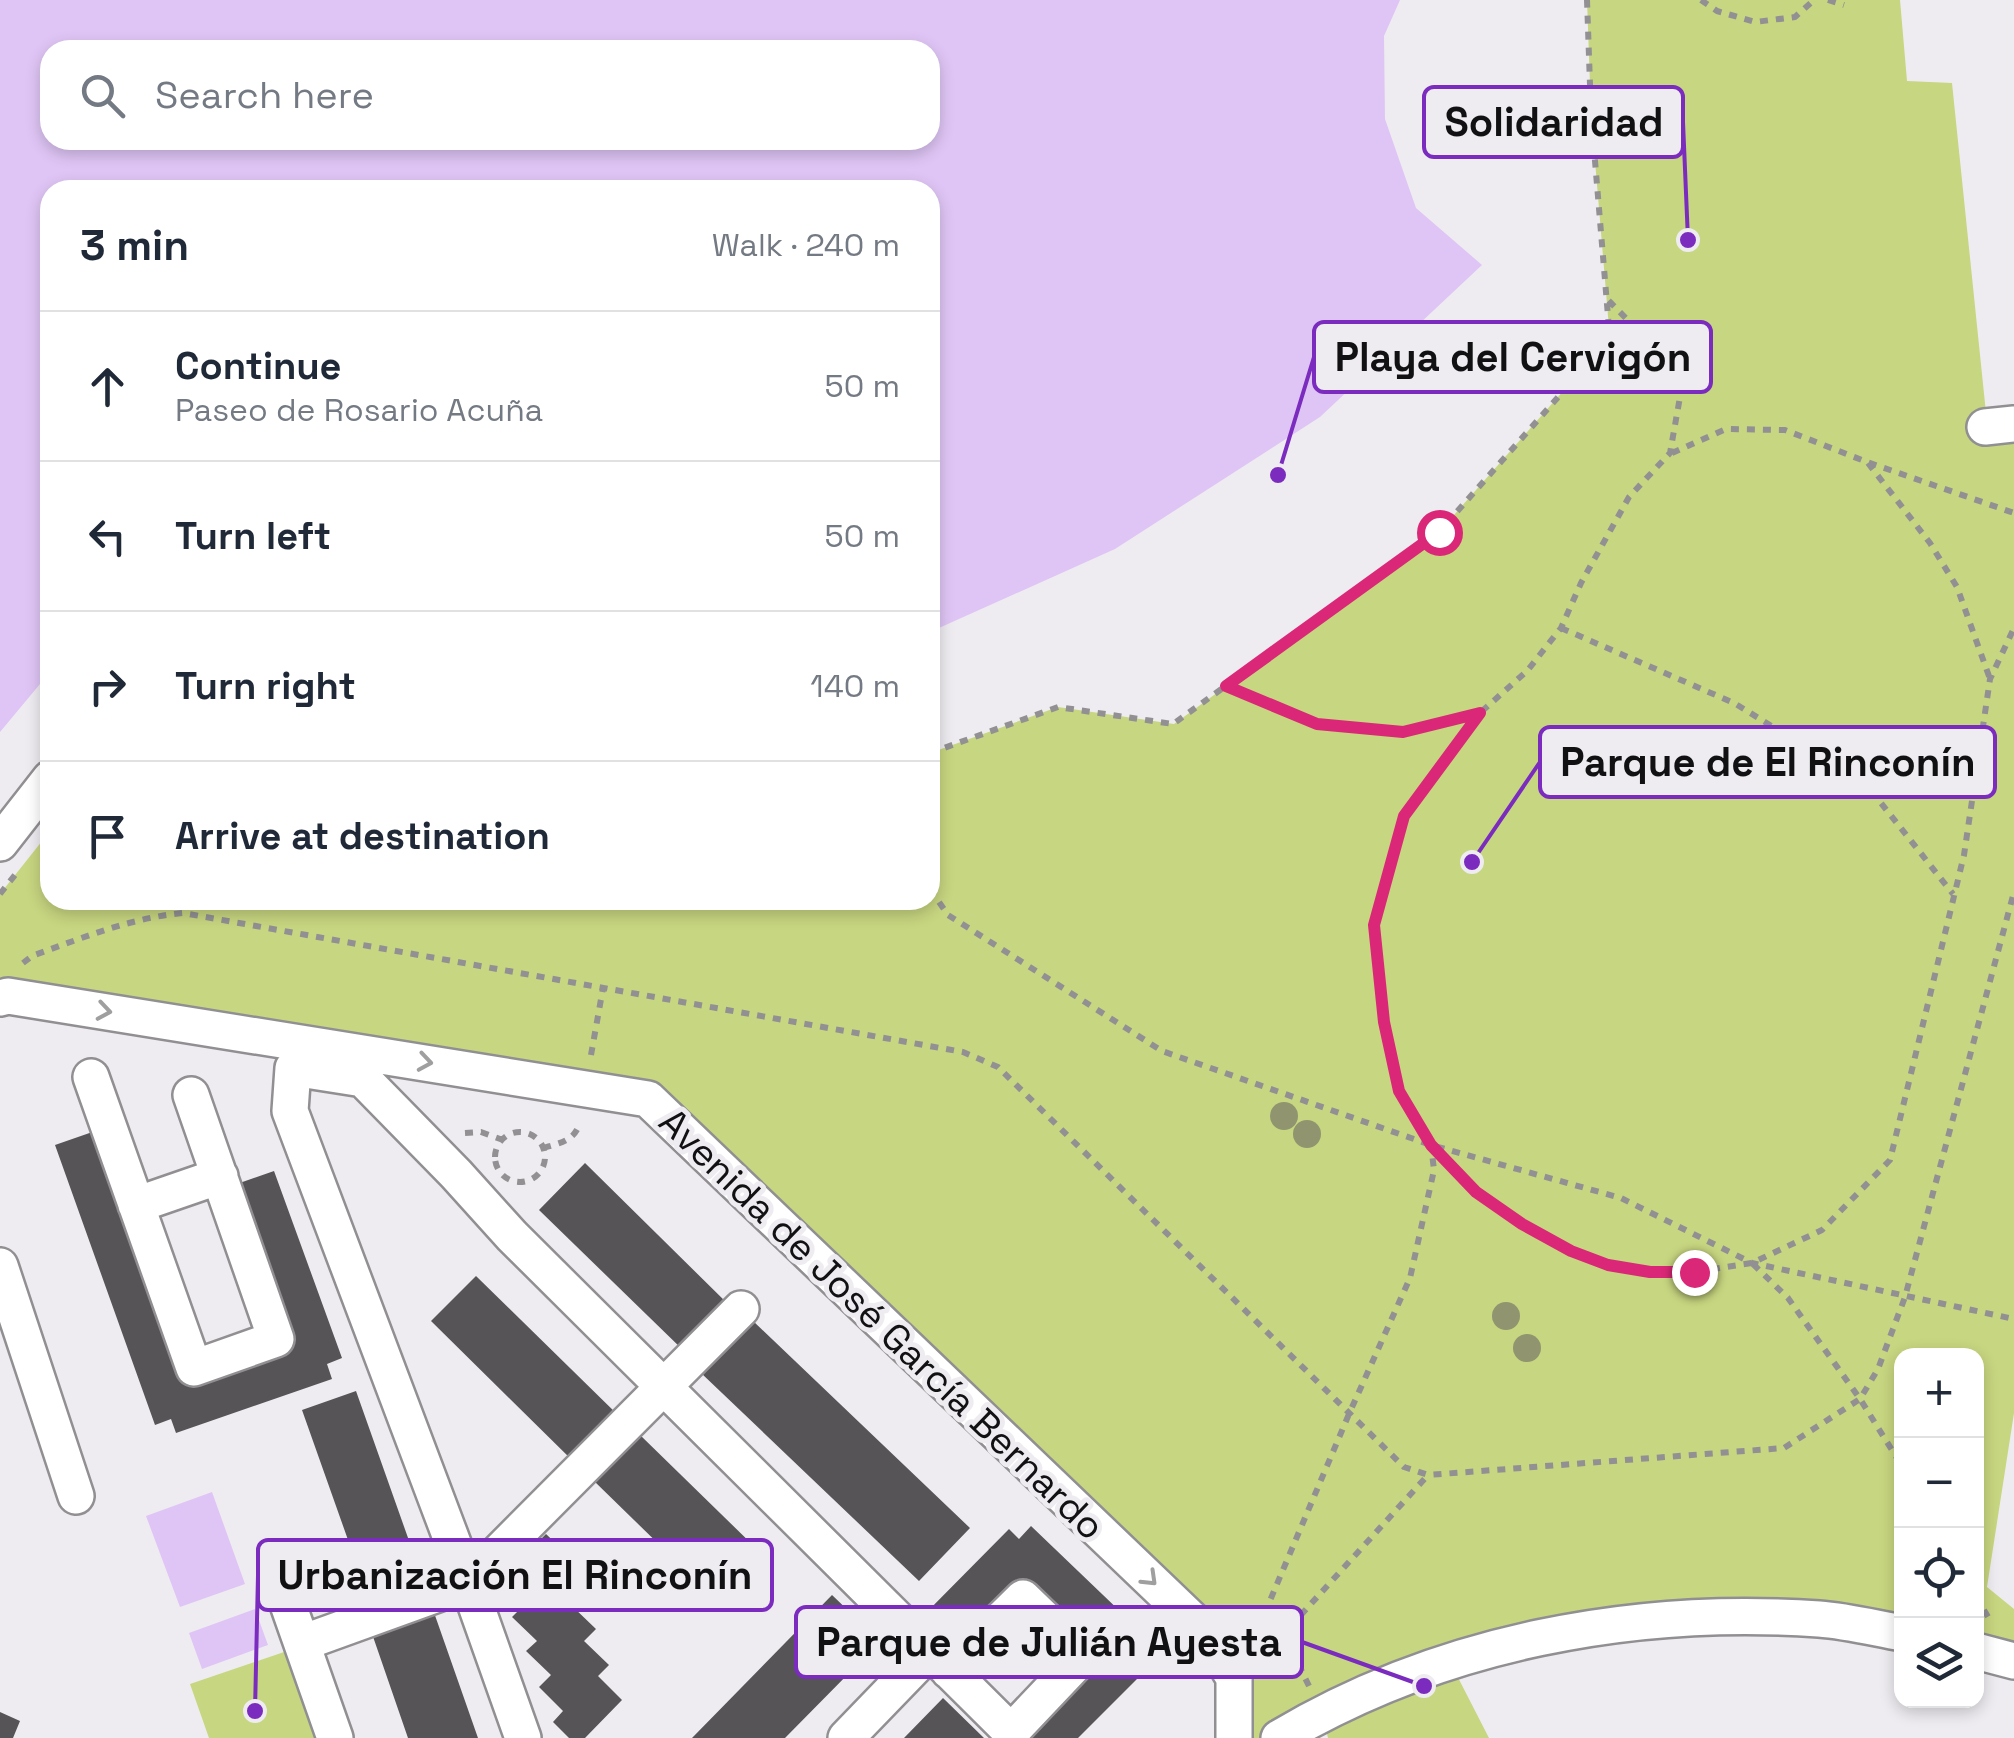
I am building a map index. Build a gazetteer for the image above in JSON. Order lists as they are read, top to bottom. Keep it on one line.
{"streets":{"street":["Avenida de José García Bernardo"]},"one_way":["Avenida de José García Bernardo"],"places":["Solidaridad","Playa del Cervigón","Parque de El Rinconín","Parque de Julián Ayesta","Urbanización El Rinconín"],"page":{"search":"Search here","heading":["3 min","Walk · 240 m"],"list":[["Continue","Paseo de Rosario Acuña","50 m"],["Turn left","50 m"],["Turn right","140 m"],"Arrive at destination"],"map_buttons":["+","−"]}}
